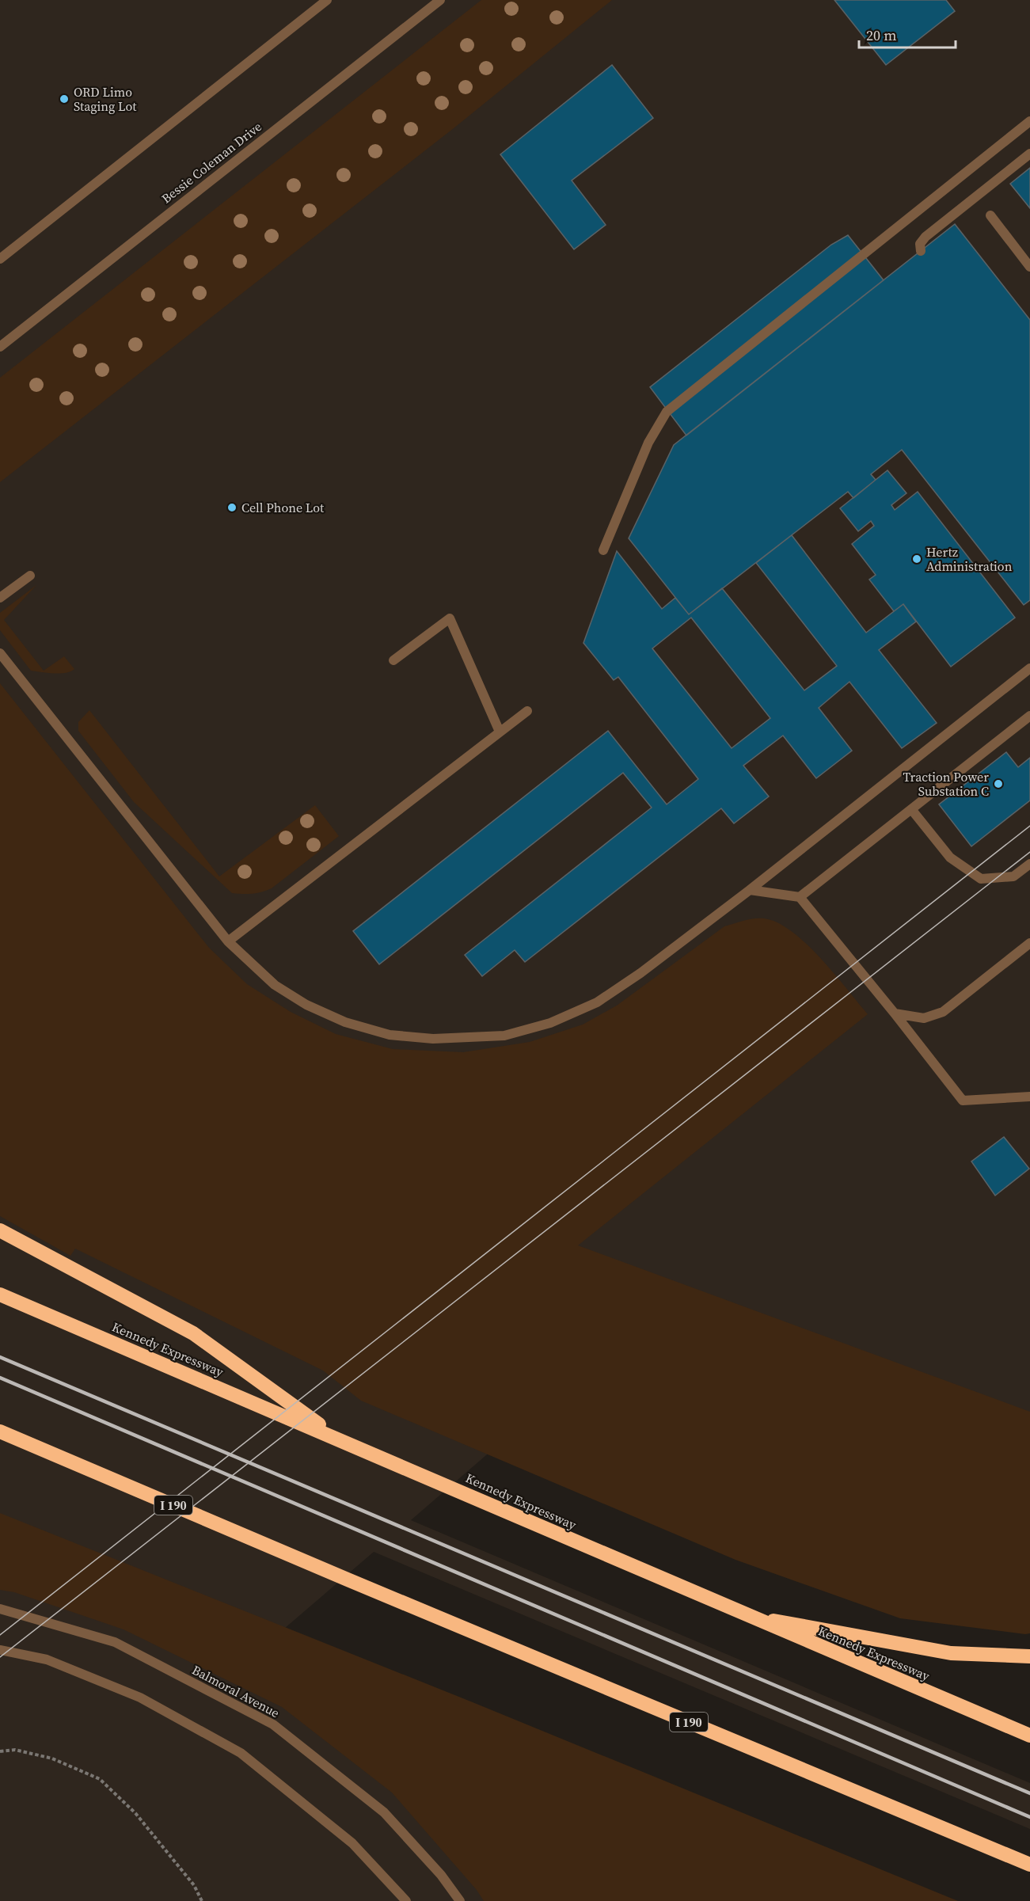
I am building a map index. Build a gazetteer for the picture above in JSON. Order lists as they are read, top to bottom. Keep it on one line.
{"streets":{"highway":["Kennedy Expressway","I 190"],"street":["Bessie Coleman Drive","Balmoral Avenue"]},"places":["ORD Limo Staging Lot","Cell Phone Lot","Hertz Administration","Traction Power Substation C"],"scale_bar":"20 m"}
